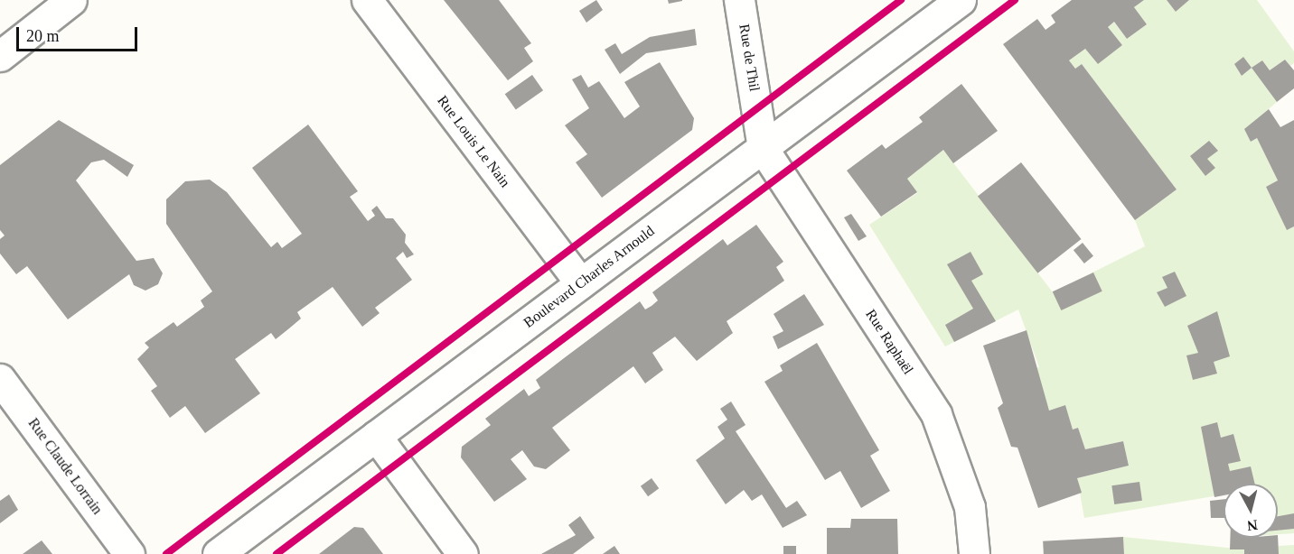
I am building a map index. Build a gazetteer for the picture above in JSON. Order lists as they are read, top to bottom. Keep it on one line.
{"streets":{"street":["Rue de Thil","Rue Louis Le Nain","Boulevard Charles Arnould","Rue Raphaël","Rue Claude Lorrain"]},"crossings":[["Rue de Thil","Boulevard Charles Arnould"],["Rue de Thil","Rue Raphaël"],["Rue Louis Le Nain","Boulevard Charles Arnould"],["Boulevard Charles Arnould","Rue Raphaël"]],"scale_bar":"20 m","north":"bottom"}
